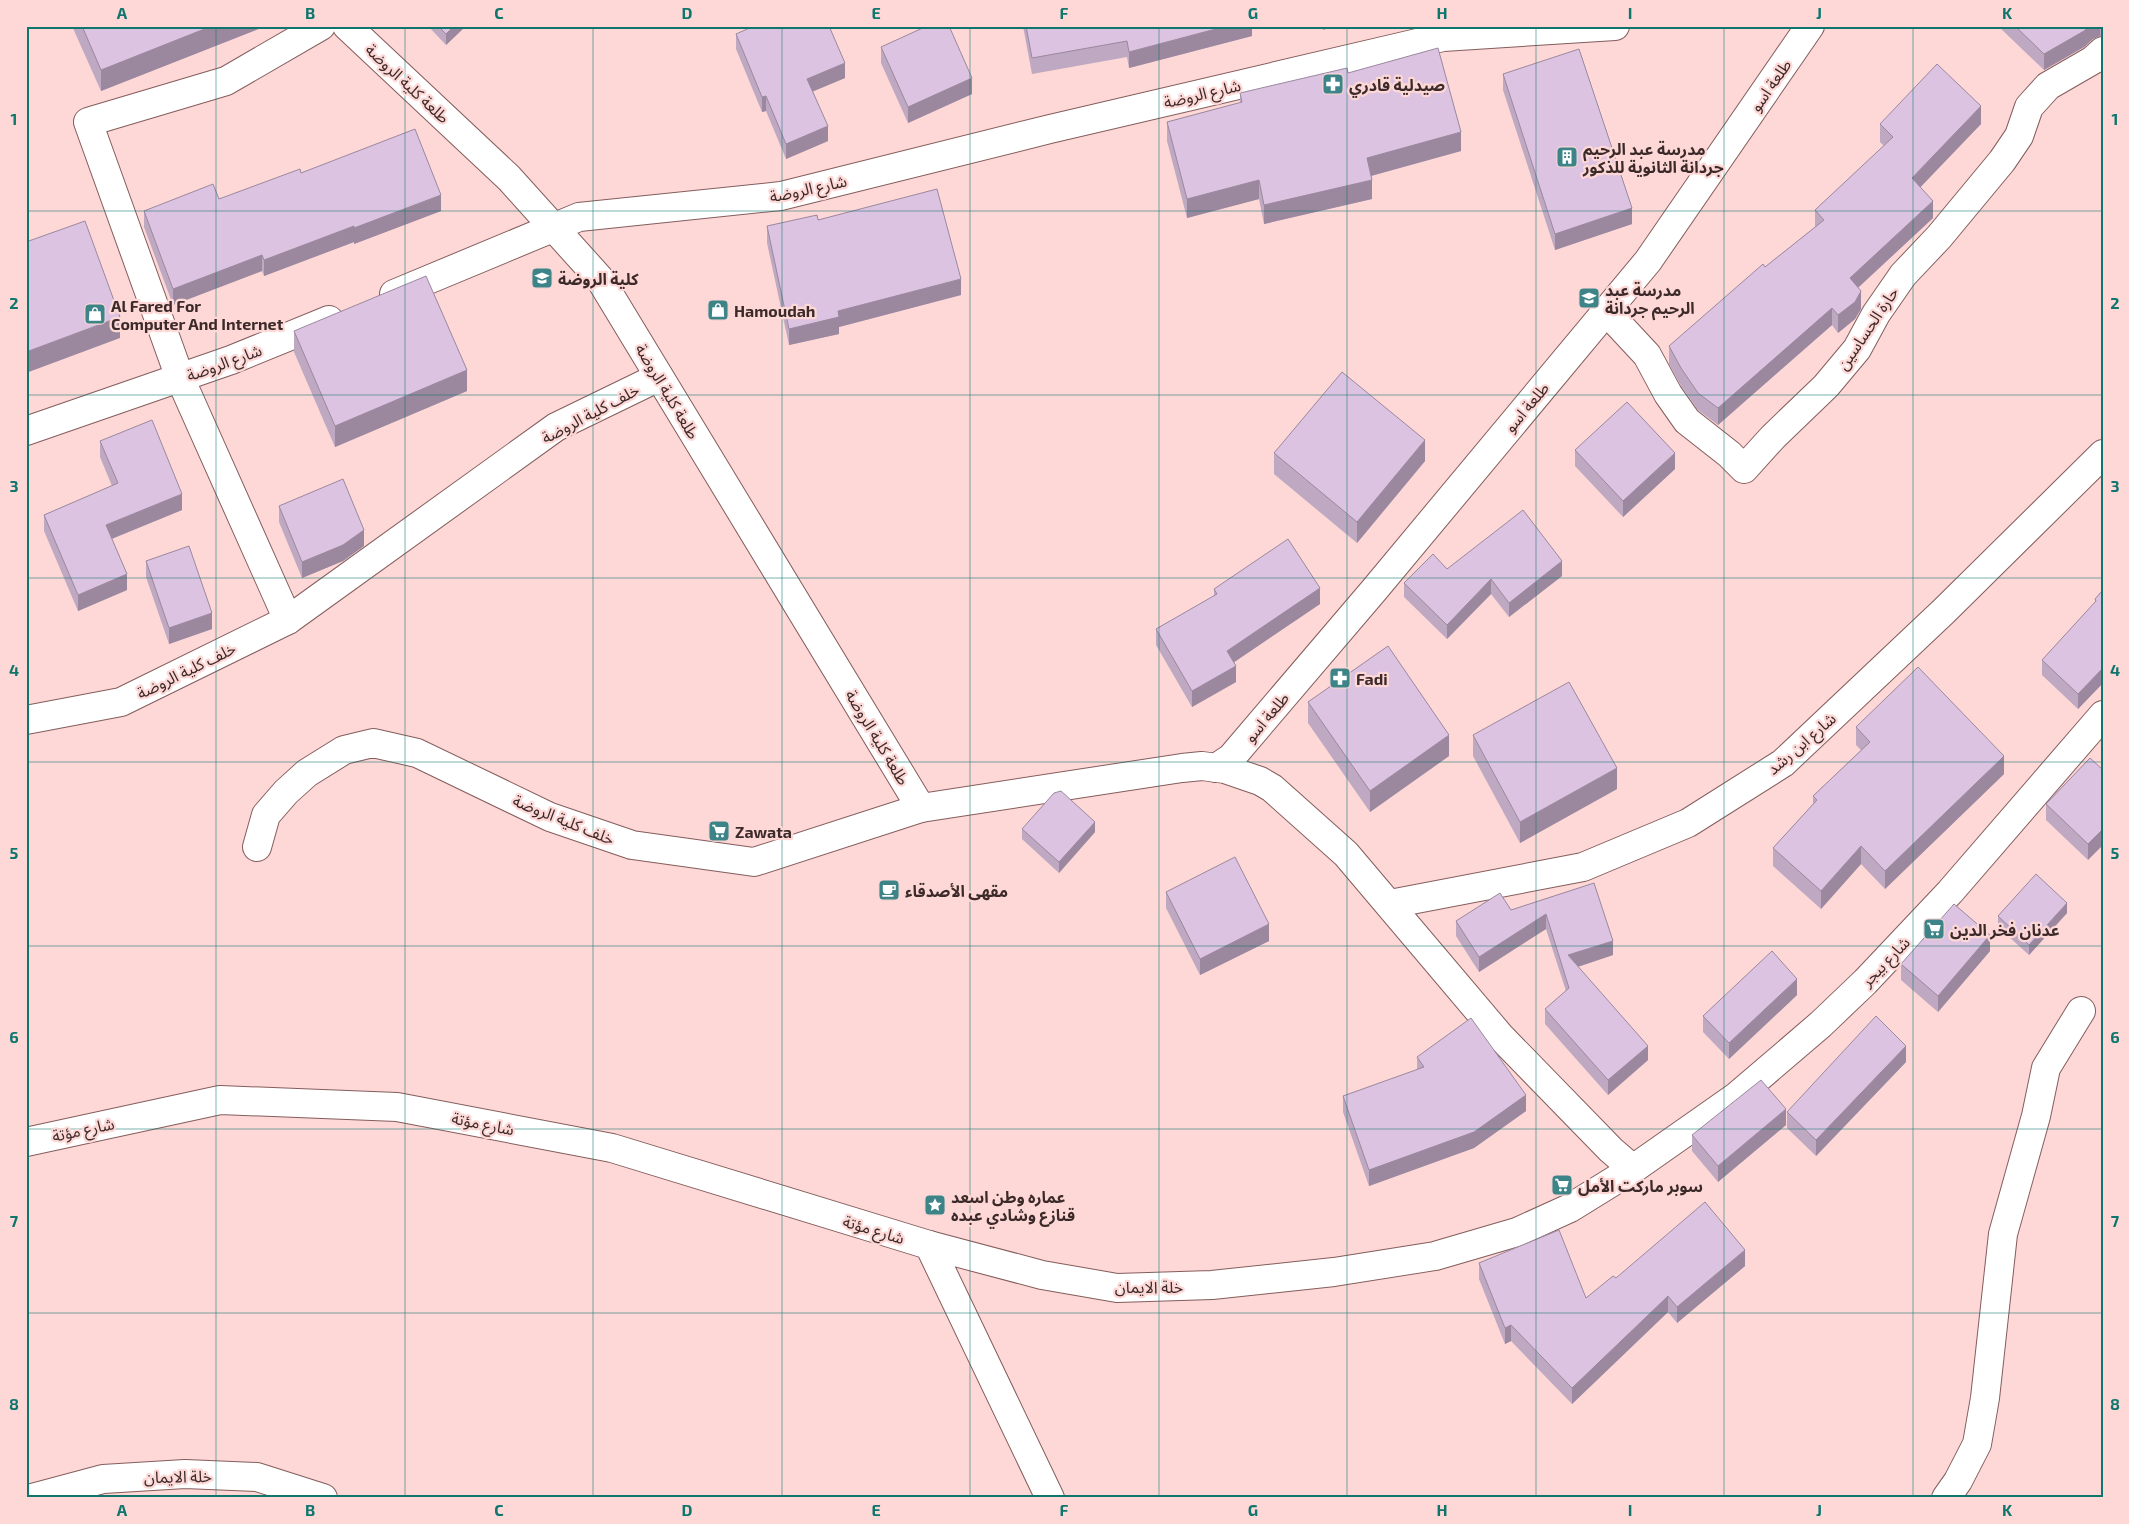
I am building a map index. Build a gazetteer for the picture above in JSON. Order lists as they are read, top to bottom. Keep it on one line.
{"streets":{"street":["طلعة كلية الروضة","طلعة اسو","شارع الروضة","حارة الحساسين","خلف كلية الروضة","شارع ابن رشد","شارع بيجر","شارع مؤتة","خلة الايمان"]},"crossings":[["طلعة كلية الروضة","شارع الروضة"],["طلعة كلية الروضة","خلف كلية الروضة"],["طلعة اسو","حارة الحساسين"],["طلعة اسو","خلف كلية الروضة"],["خلف كلية الروضة","شارع ابن رشد"],["خلف كلية الروضة","شارع بيجر"],["خلف كلية الروضة","خلة الايمان"],["شارع بيجر","خلة الايمان"],["شارع مؤتة","خلة الايمان"]],"places":{"pharmacy":["صيدلية قادري","Fadi"],"building":["مدرسة عبد الرحيم جردانة الثانوية للذكور"],"school or university":["كلية الروضة","مدرسة عبد الرحيم جردانة"],"shop":["Hamoudah","Al Fared For Computer And Internet"],"supermarket":["Zawata","عدنان فخر الدين","سوبر ماركت الأمل"],"cafe":["مقهى الأصدقاء"],"place":["عماره وطن اسعد قنازع وشادي عبده"]},"grid":{"columns":["A","B","C","D","E","F","G","H","I","J","K"],"rows":["1","2","3","4","5","6","7","8"]}}
